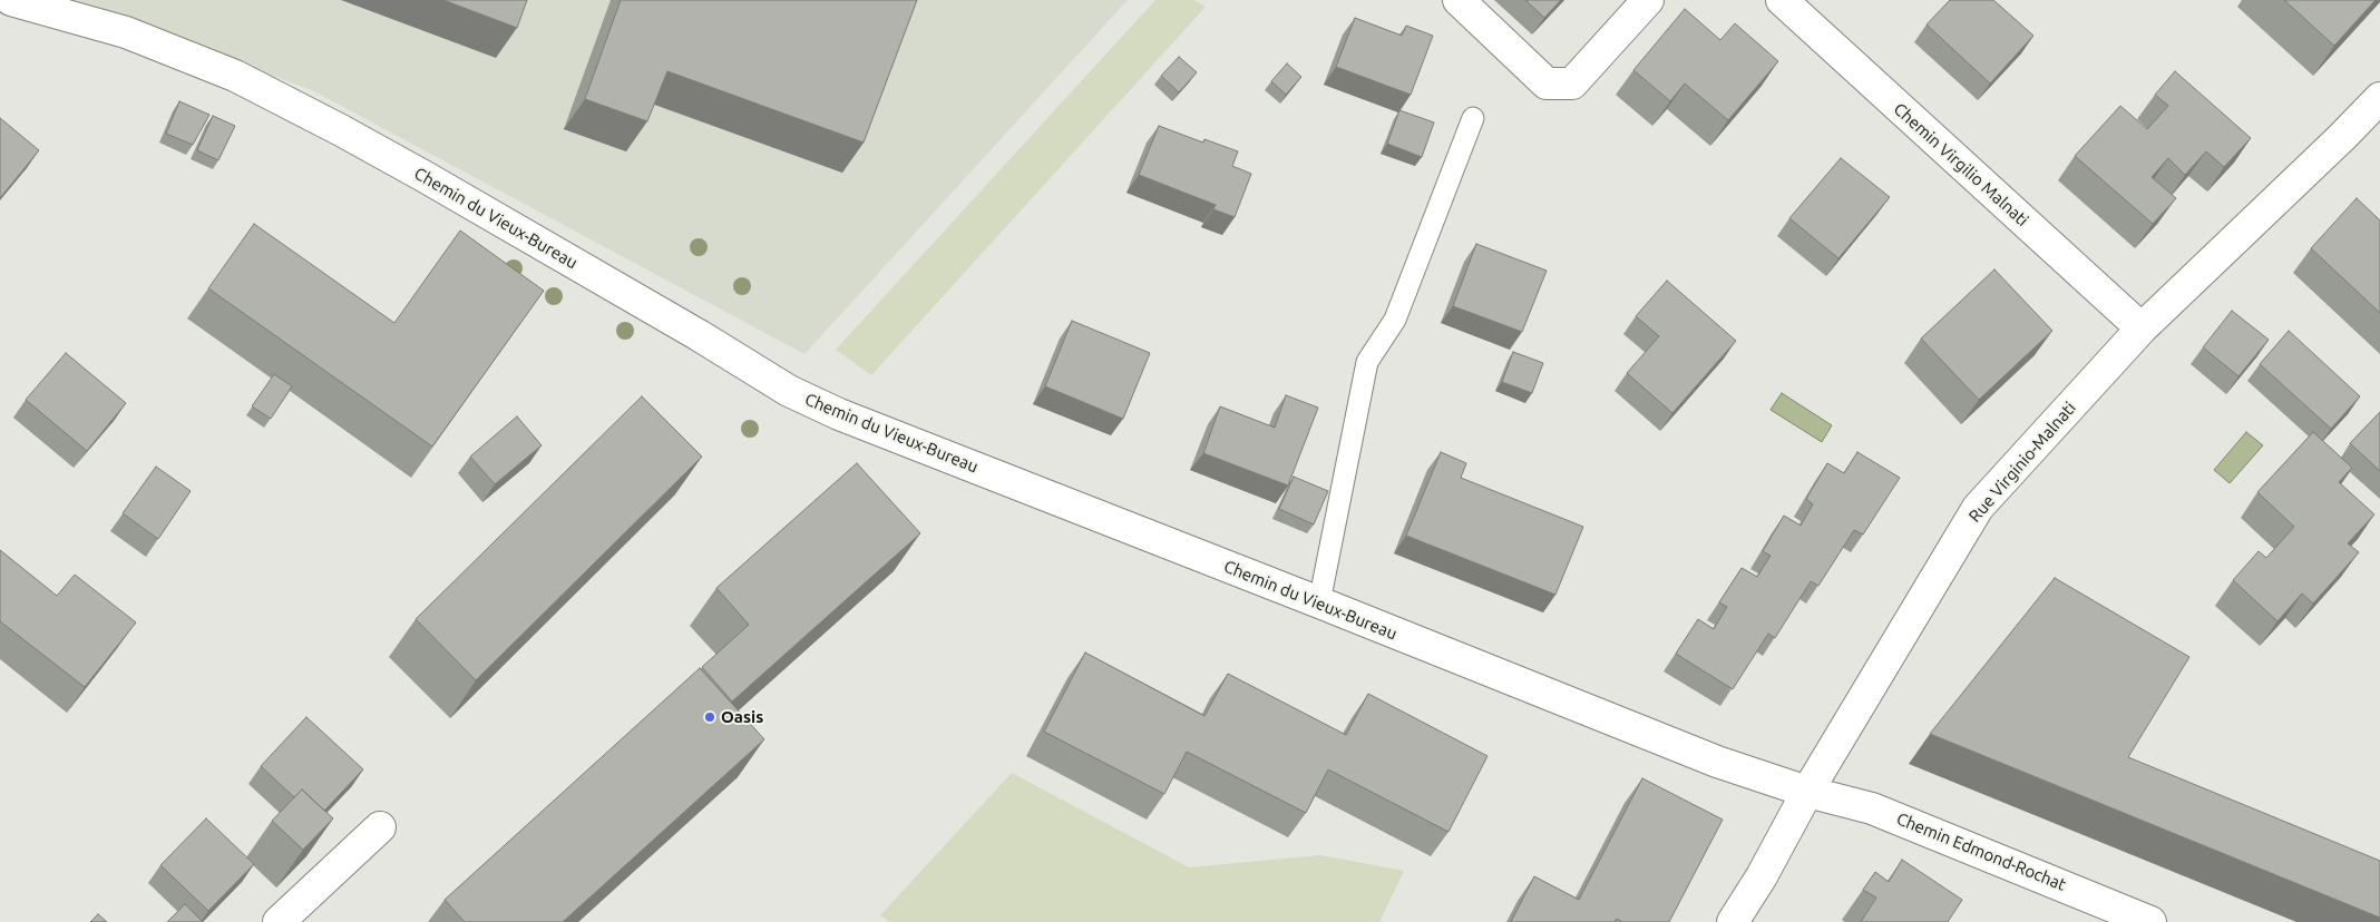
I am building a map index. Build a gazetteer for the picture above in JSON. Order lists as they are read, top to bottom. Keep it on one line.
{"streets":{"street":["Chemin Virgilio Malnati","Chemin du Vieux-Bureau","Rue Virginio-Malnati","Chemin Edmond-Rochat"]},"crossings":[["Chemin Virgilio Malnati","Rue Virginio-Malnati"],["Chemin du Vieux-Bureau","Rue Virginio-Malnati"],["Chemin du Vieux-Bureau","Chemin Edmond-Rochat"],["Rue Virginio-Malnati","Chemin Edmond-Rochat"]],"places":["Oasis"]}
